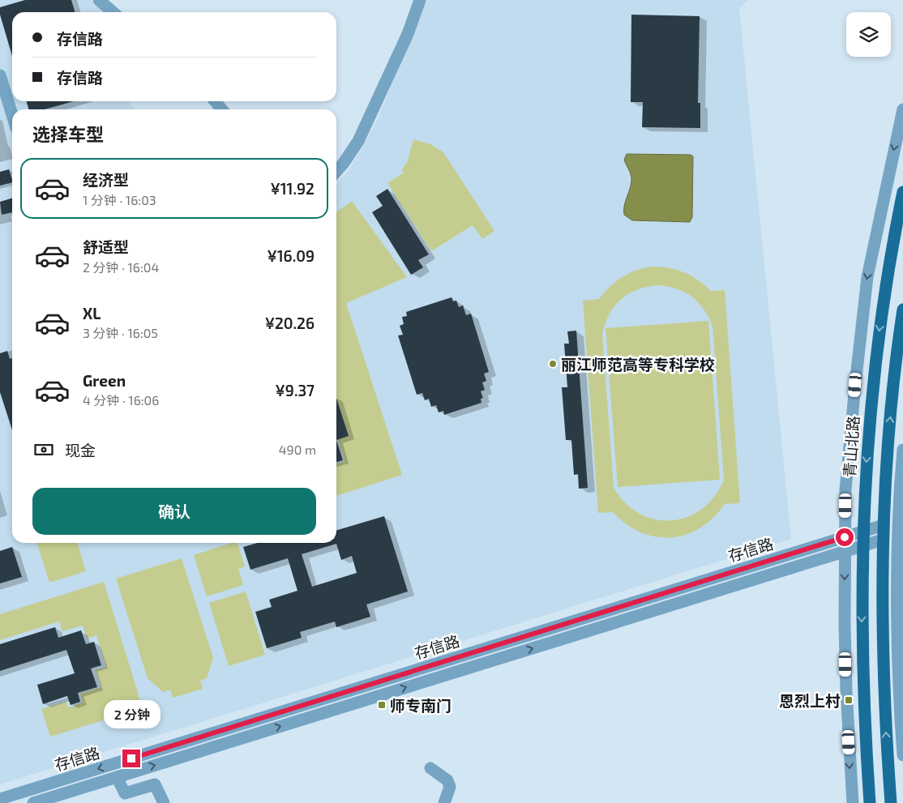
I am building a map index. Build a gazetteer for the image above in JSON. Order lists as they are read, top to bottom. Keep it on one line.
{"streets":{"main road":["青山北路"],"street":["存信路"]},"crossings":[["青山北路","存信路"]],"places":{"other":["丽江师范高等专科学校"],"transit":["恩烈上村","师专南门"]},"page":{"banner":["存信路","存信路"],"heading":"选择车型","list":[{"name":"经济型","note":"1 分钟 · 16:03","value":"¥11.92"},{"name":"舒适型","note":"2 分钟 · 16:04","value":"¥16.09"},{"name":"XL","note":"3 分钟 · 16:05","value":"¥20.26"},{"name":"Green","note":"4 分钟 · 16:06","value":"¥9.37"}],"pay":["现金","490 m"],"buttons":"确认","bubble":"2 分钟"}}
